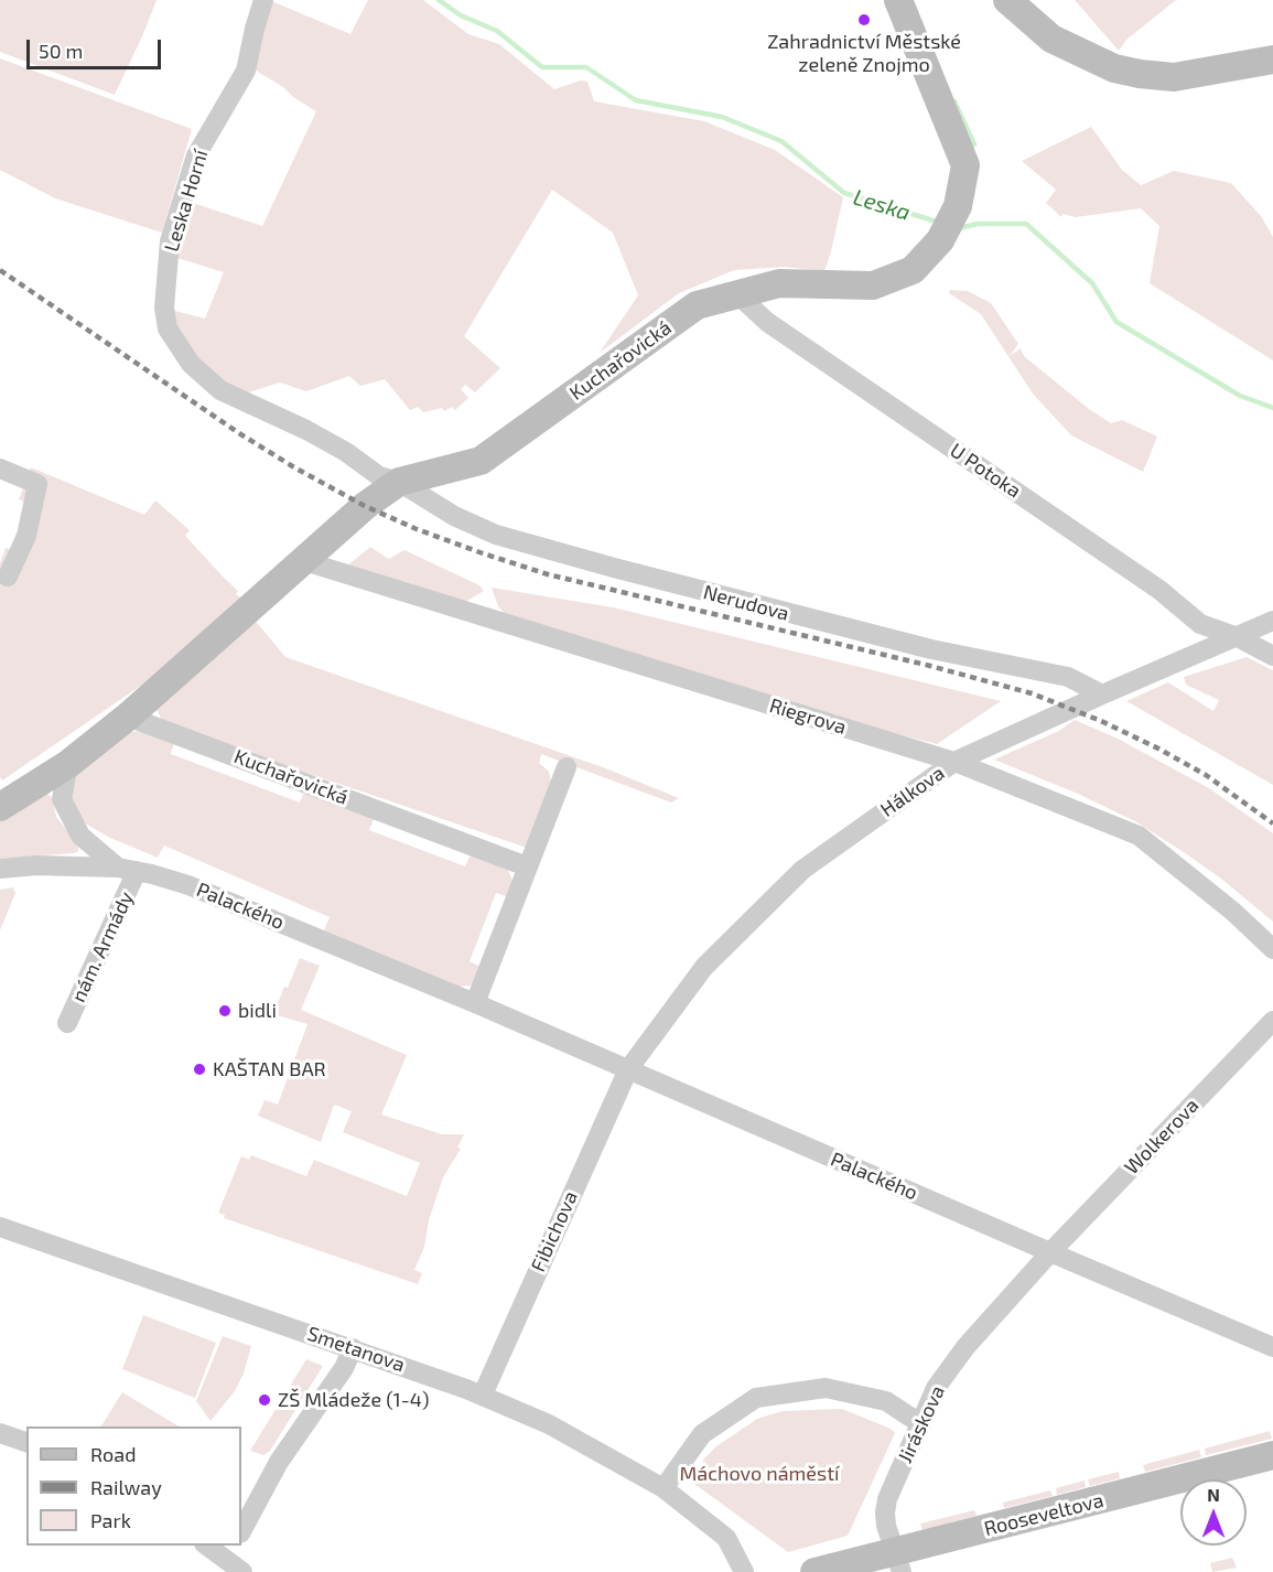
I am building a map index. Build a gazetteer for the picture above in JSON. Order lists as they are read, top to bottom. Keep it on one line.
{"streets":{"street":["Leska Horní","Kuchařovická","U Potoka","Nerudova","Riegrova","Hálkova","Palackého","nám. Armády","Wolkerova","Fibichova","Smetanova","Jiráskova","Rooseveltova"]},"crossings":[["Leska Horní","Kuchařovická"],["Leska Horní","Nerudova"],["Kuchařovická","U Potoka"],["Kuchařovická","Nerudova"],["Kuchařovická","Riegrova"],["Kuchařovická","Palackého"],["U Potoka","Hálkova"],["Nerudova","Hálkova"],["Riegrova","Hálkova"],["Hálkova","Palackého"],["Hálkova","Fibichova"],["Palackého","nám. Armády"],["Palackého","Wolkerova"],["Palackého","Fibichova"],["Palackého","Jiráskova"],["Wolkerova","Jiráskova"],["Fibichova","Smetanova"],["Jiráskova","Rooseveltova"]],"water":["Leska"],"parks":["Máchovo náměstí"],"places":["Zahradnictví Městské zeleně Znojmo","bidli","KAŠTAN BAR","ZŠ Mládeže (1-4)"],"legend":["Road","Railway","Park"],"scale_bar":"50 m","north":"top"}
